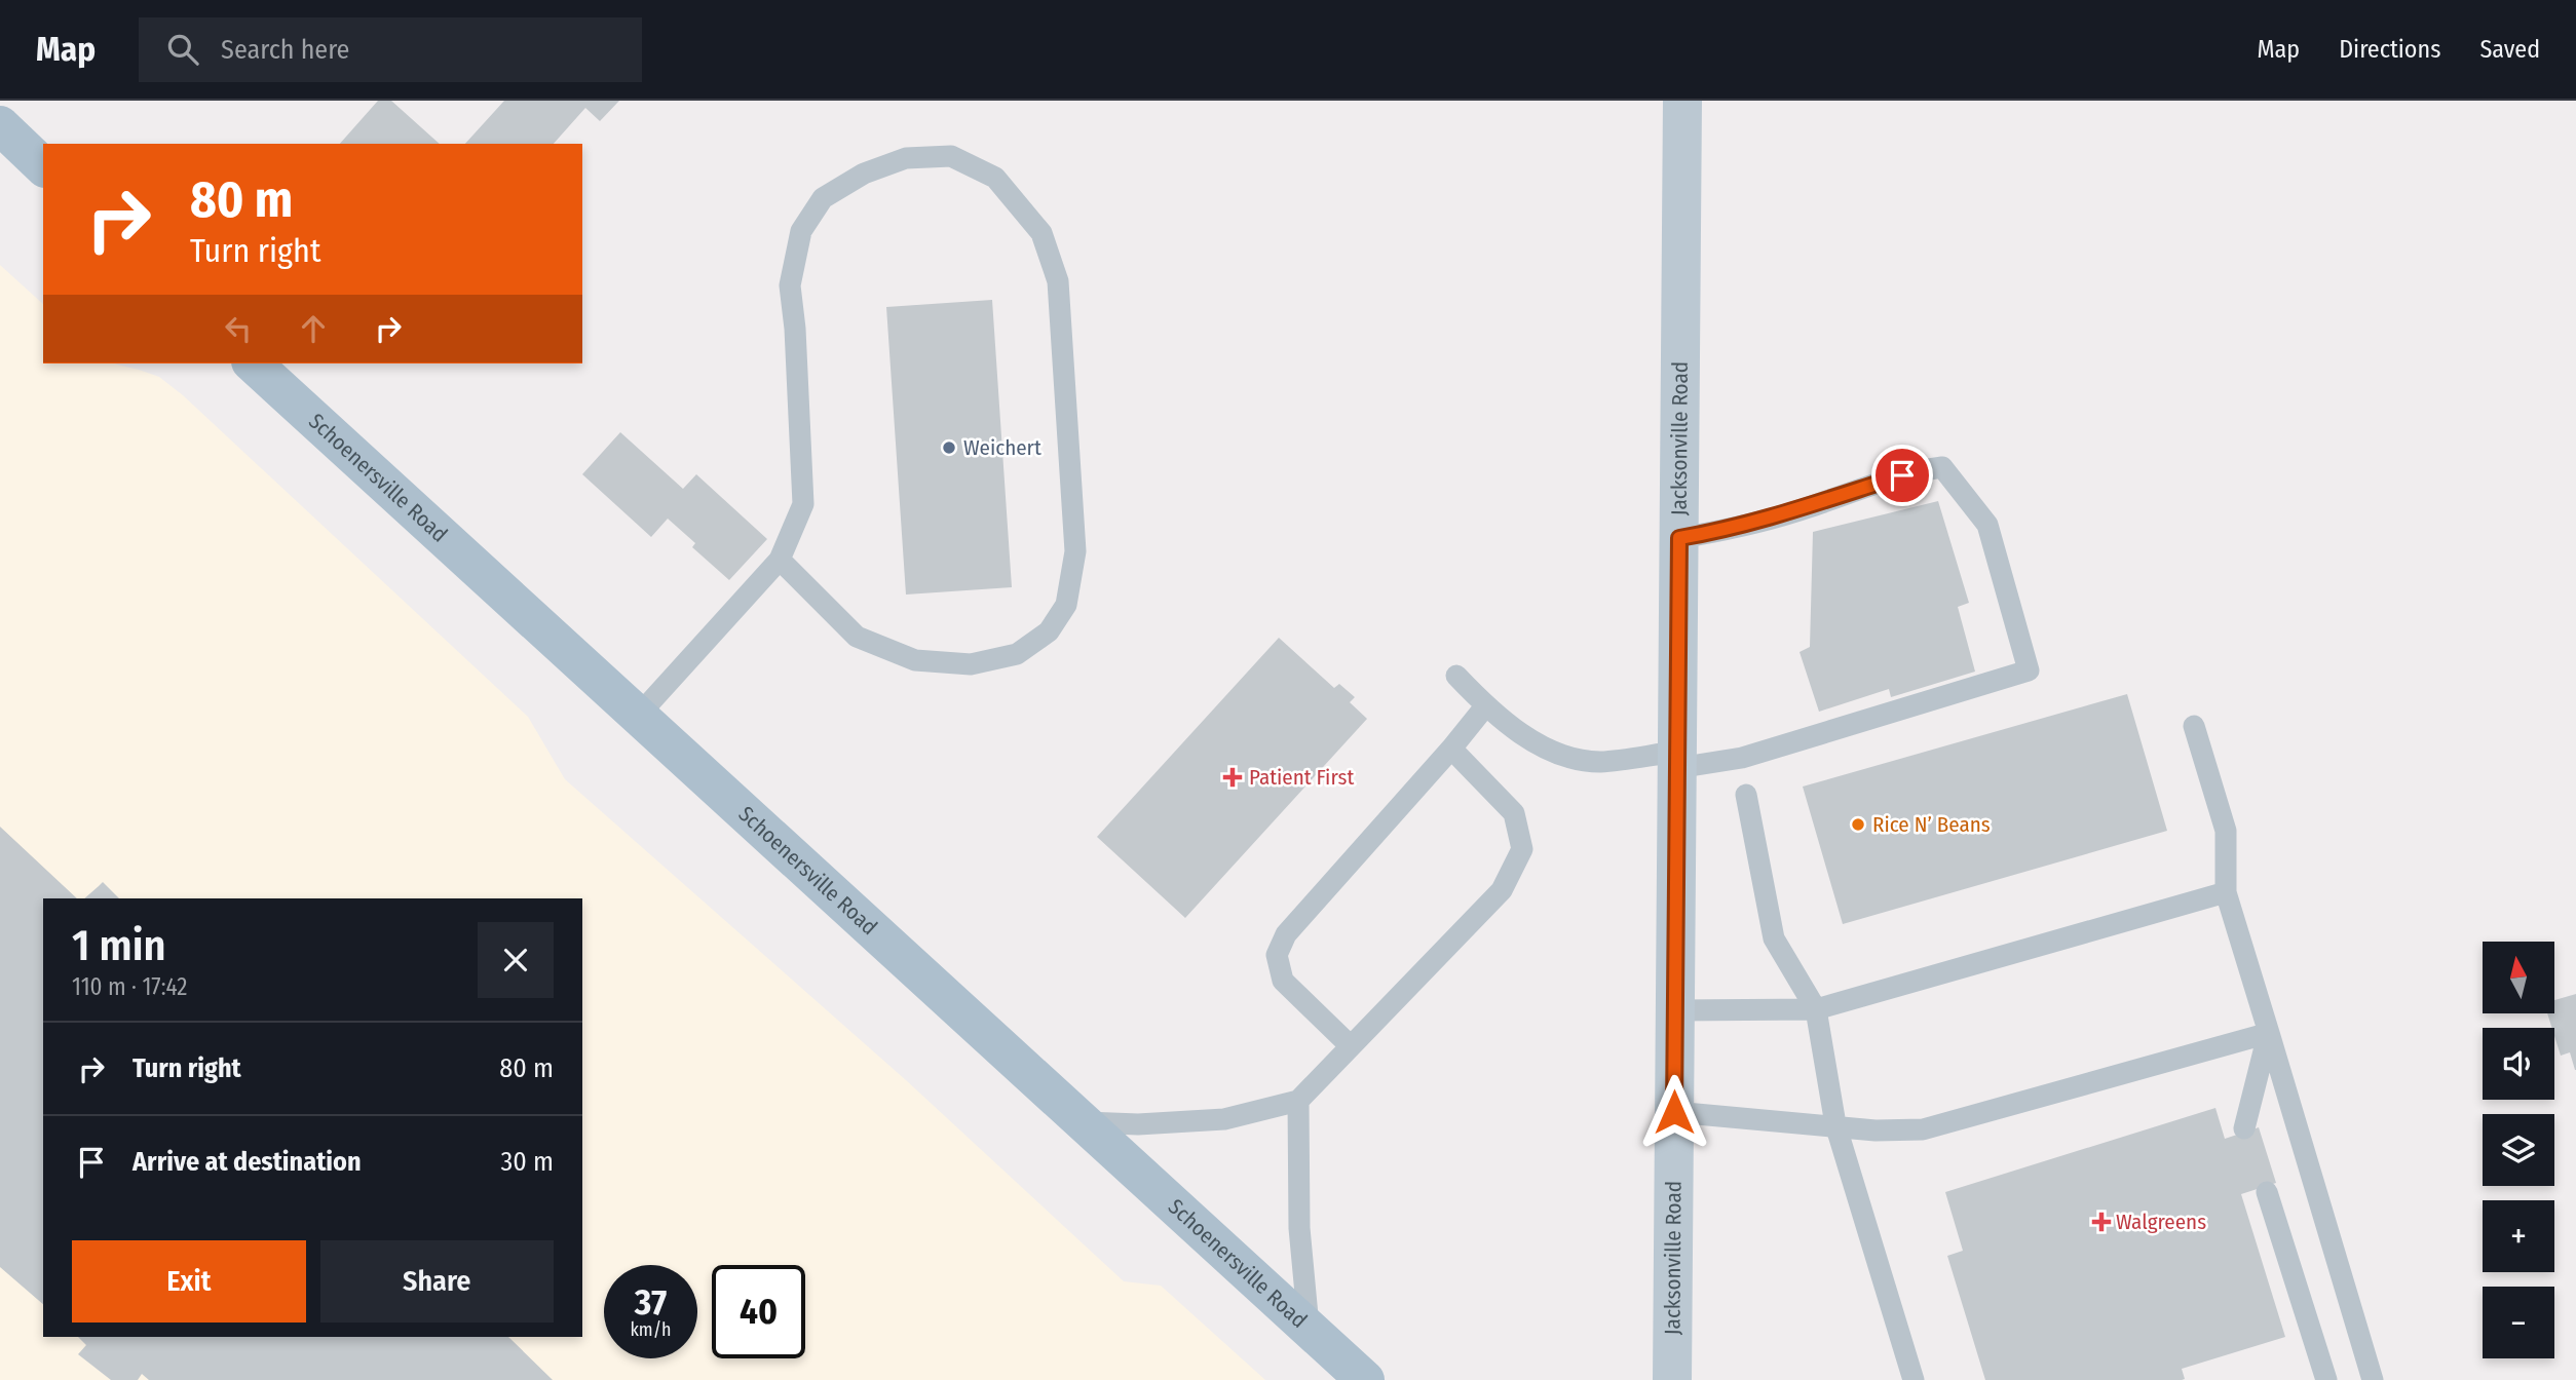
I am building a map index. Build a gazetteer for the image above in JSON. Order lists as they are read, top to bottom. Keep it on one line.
{"streets":{"main road":["Schoenersville Road"],"street":["Jacksonville Road"]},"places":{"other":["Weichert","Rice N’ Beans"],"health":["Patient First","Walgreens"]},"north":"top","page":{"header":"Map","search":"Search here","nav":["Map","Directions","Saved"],"turn":["80 m","Turn right"],"heading":["1 min","110 m · 17:42"],"map_buttons":["+","−"],"list":[{"name":"Turn right","value":"80 m"},{"name":"Arrive at destination","value":"30 m"}],"buttons":["Exit","Share"],"speed":"37 km/h","limit":"40"}}
